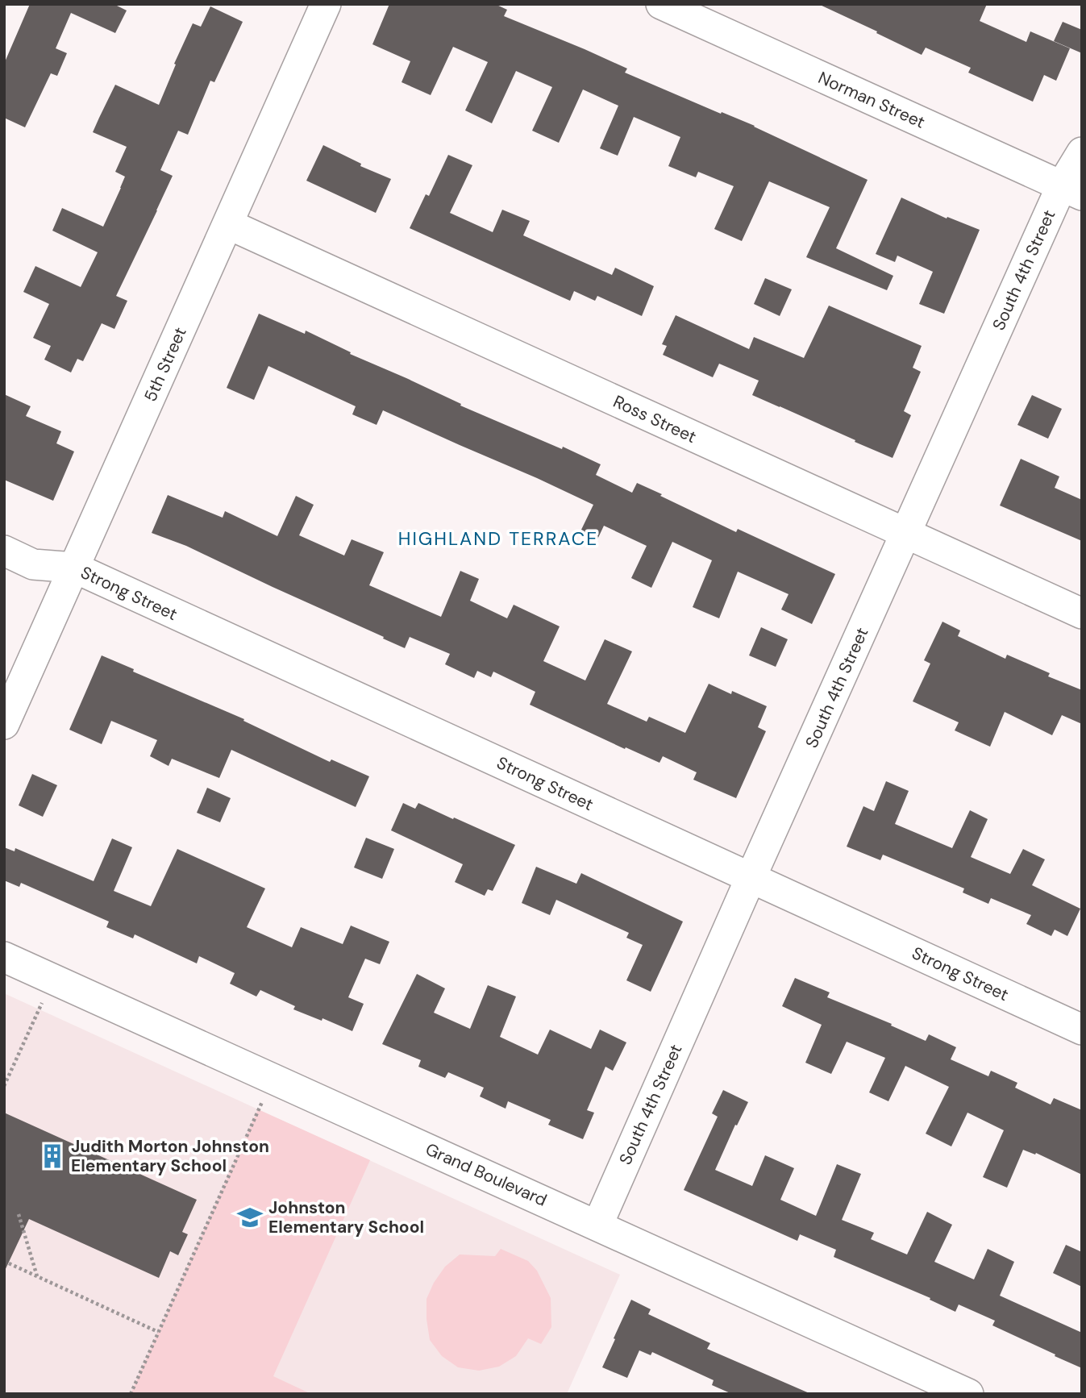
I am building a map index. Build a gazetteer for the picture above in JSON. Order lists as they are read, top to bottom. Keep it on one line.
{"streets":{"street":["Norman Street","South 4th Street","5th Street","Ross Street","Strong Street","Grand Boulevard"]},"crossings":[["Norman Street","South 4th Street"],["South 4th Street","Ross Street"],["South 4th Street","Strong Street"],["South 4th Street","Grand Boulevard"],["5th Street","Ross Street"],["5th Street","Strong Street"]],"districts":["HIGHLAND TERRACE"],"places":{"building":["Judith Morton Johnston Elementary School"],"school or university":["Johnston Elementary School"]}}
